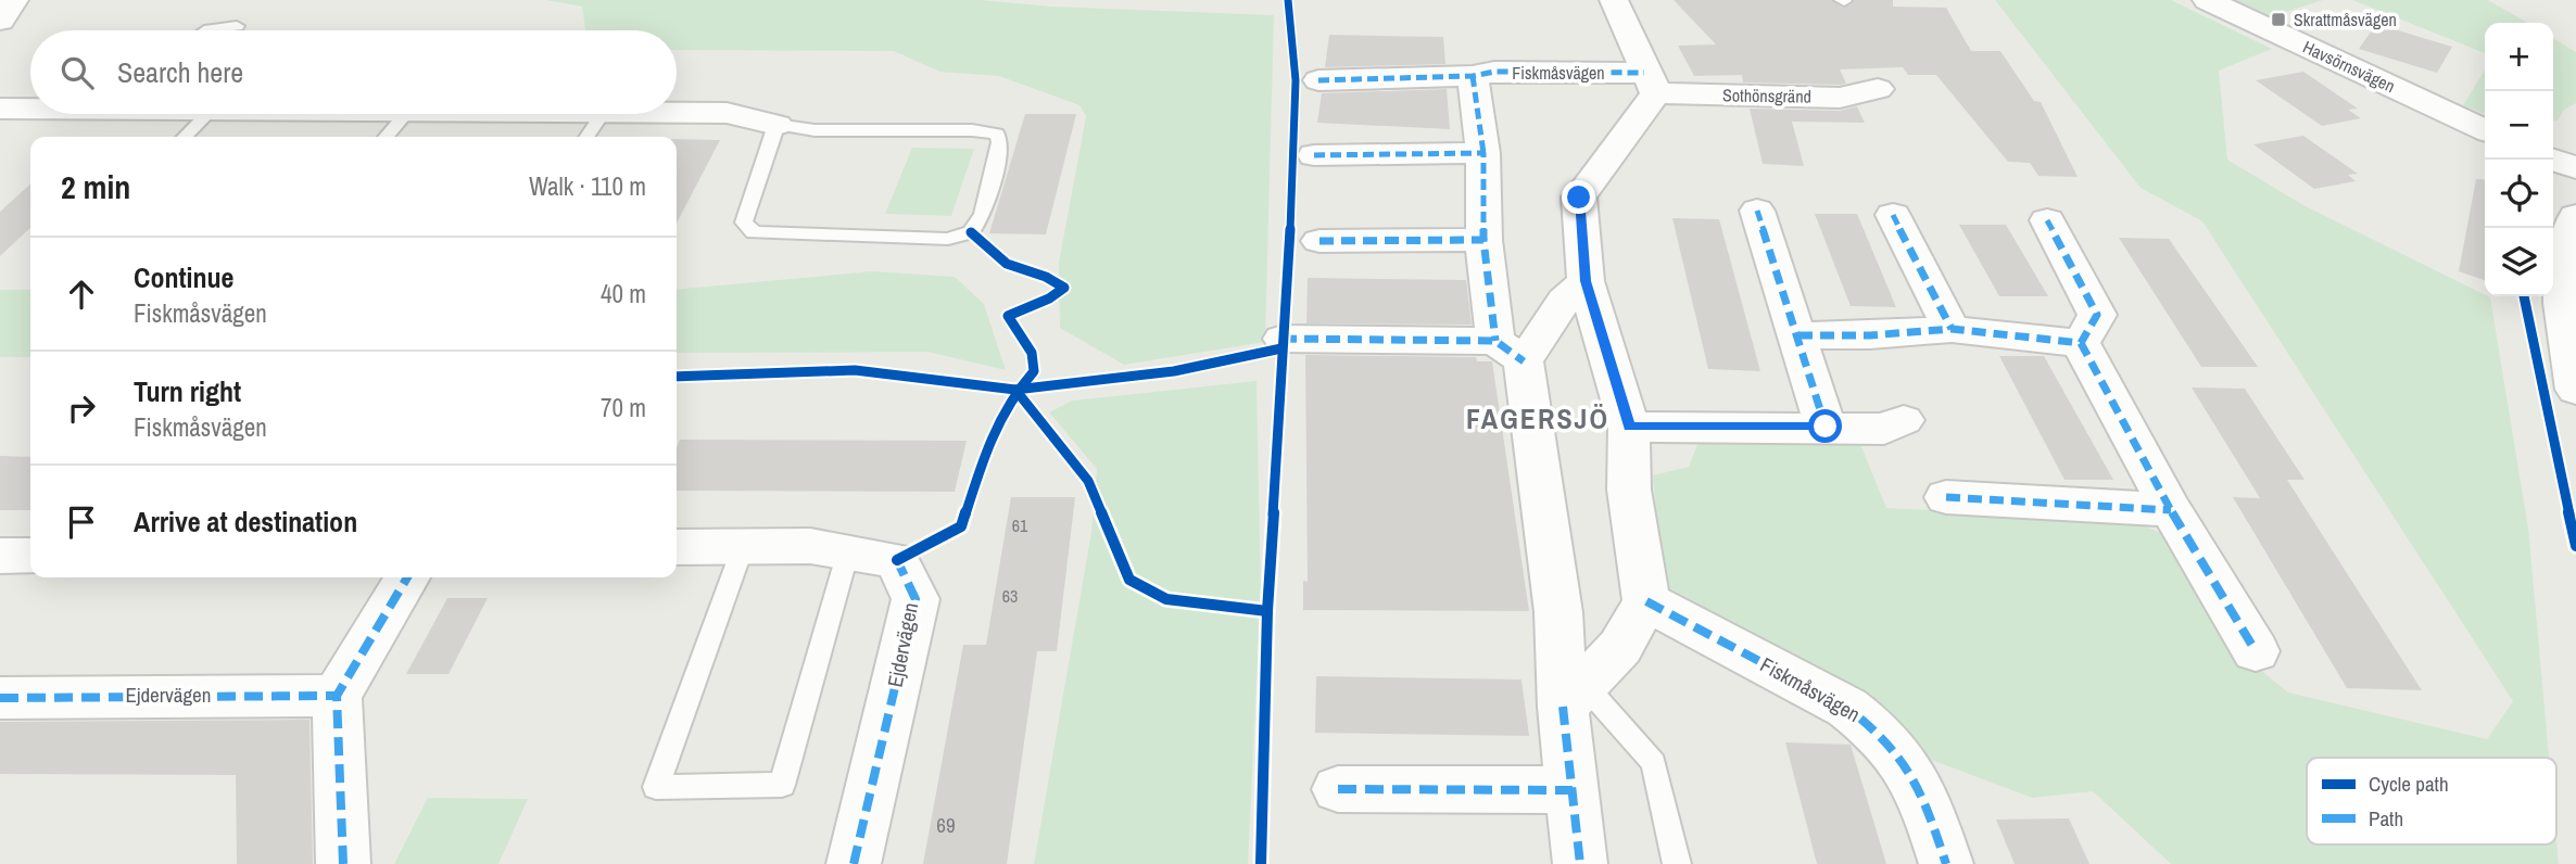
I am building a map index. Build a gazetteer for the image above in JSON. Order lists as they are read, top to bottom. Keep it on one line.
{"streets":{"street":["Havsörnsvägen","Fiskmåsvägen","Sothönsgränd","Ejdervägen"]},"crossings":[["Fiskmåsvägen","Sothönsgränd"]],"districts":["FAGERSJÖ"],"places":{"transit":["Skrattmåsvägen"]},"house_numbers":["61","63","69"],"legend":["Cycle path","Path"],"page":{"map_buttons":["+","−"],"search":"Search here","heading":["2 min","Walk · 110 m"],"list":[["Continue","Fiskmåsvägen","40 m"],["Turn right","Fiskmåsvägen","70 m"],"Arrive at destination"]}}
